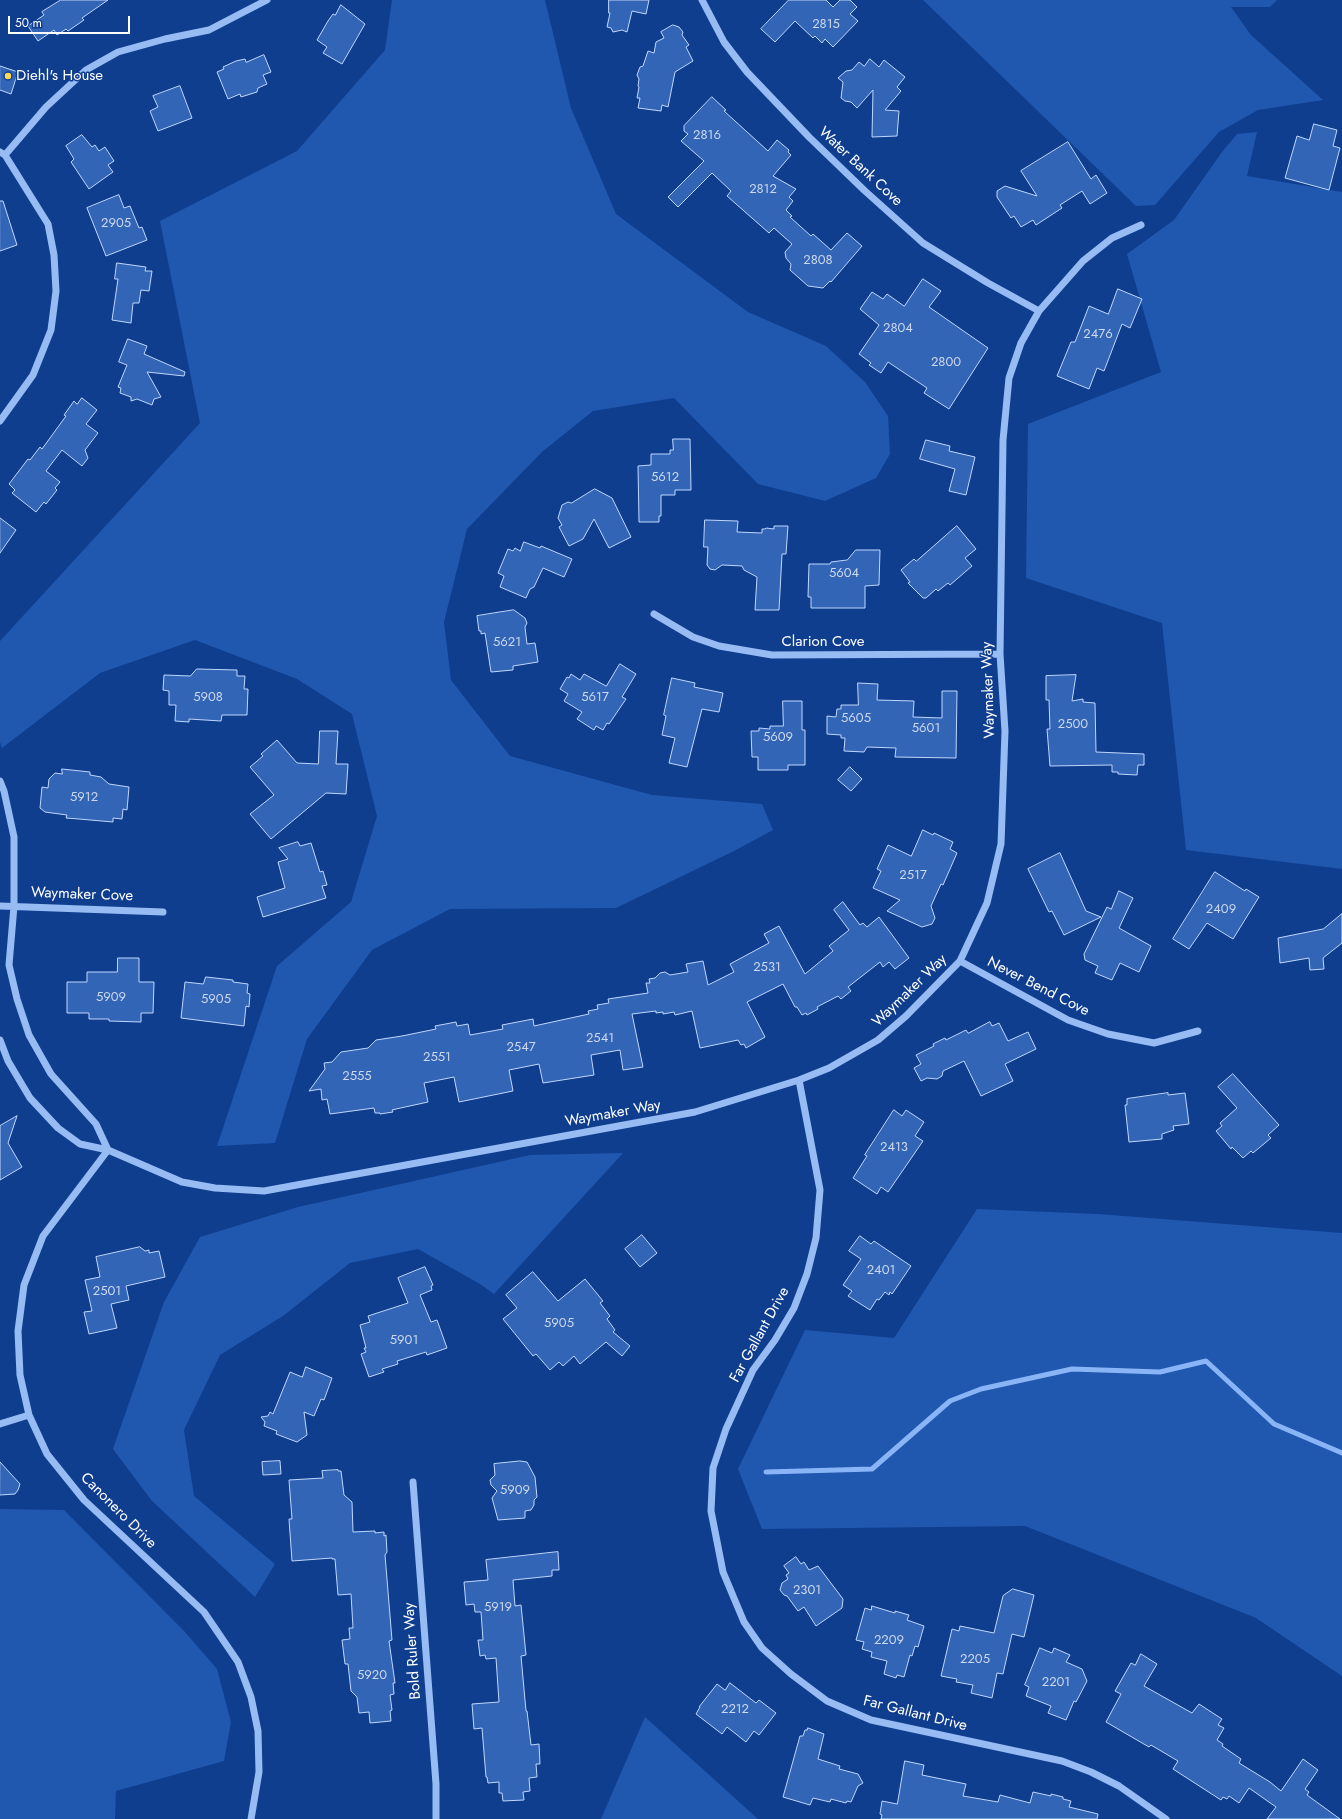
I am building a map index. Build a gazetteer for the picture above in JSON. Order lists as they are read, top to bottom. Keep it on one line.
{"streets":{"street":["Water Bank Cove","Clarion Cove","Waymaker Way","Waymaker Cove","Never Bend Cove","Far Gallant Drive","Canonero Drive","Bold Ruler Way"]},"crossings":[["Water Bank Cove","Waymaker Way"],["Clarion Cove","Waymaker Way"],["Waymaker Way","Never Bend Cove"],["Waymaker Way","Far Gallant Drive"],["Waymaker Way","Canonero Drive"]],"places":["Diehl's House"],"house_numbers":["2815","2816","2812","2905","2808","2804","2476","2800","5612","5604","5621","5908","5617","5605","2500","5601","5609","5912","2517","2409","2531","5909","5905","2541","2547","2551","2555","2413","2401","2501","5905","5901","5909","2301","5919","2209","2205","5920","2201","2212"],"scale_bar":"50 m"}
